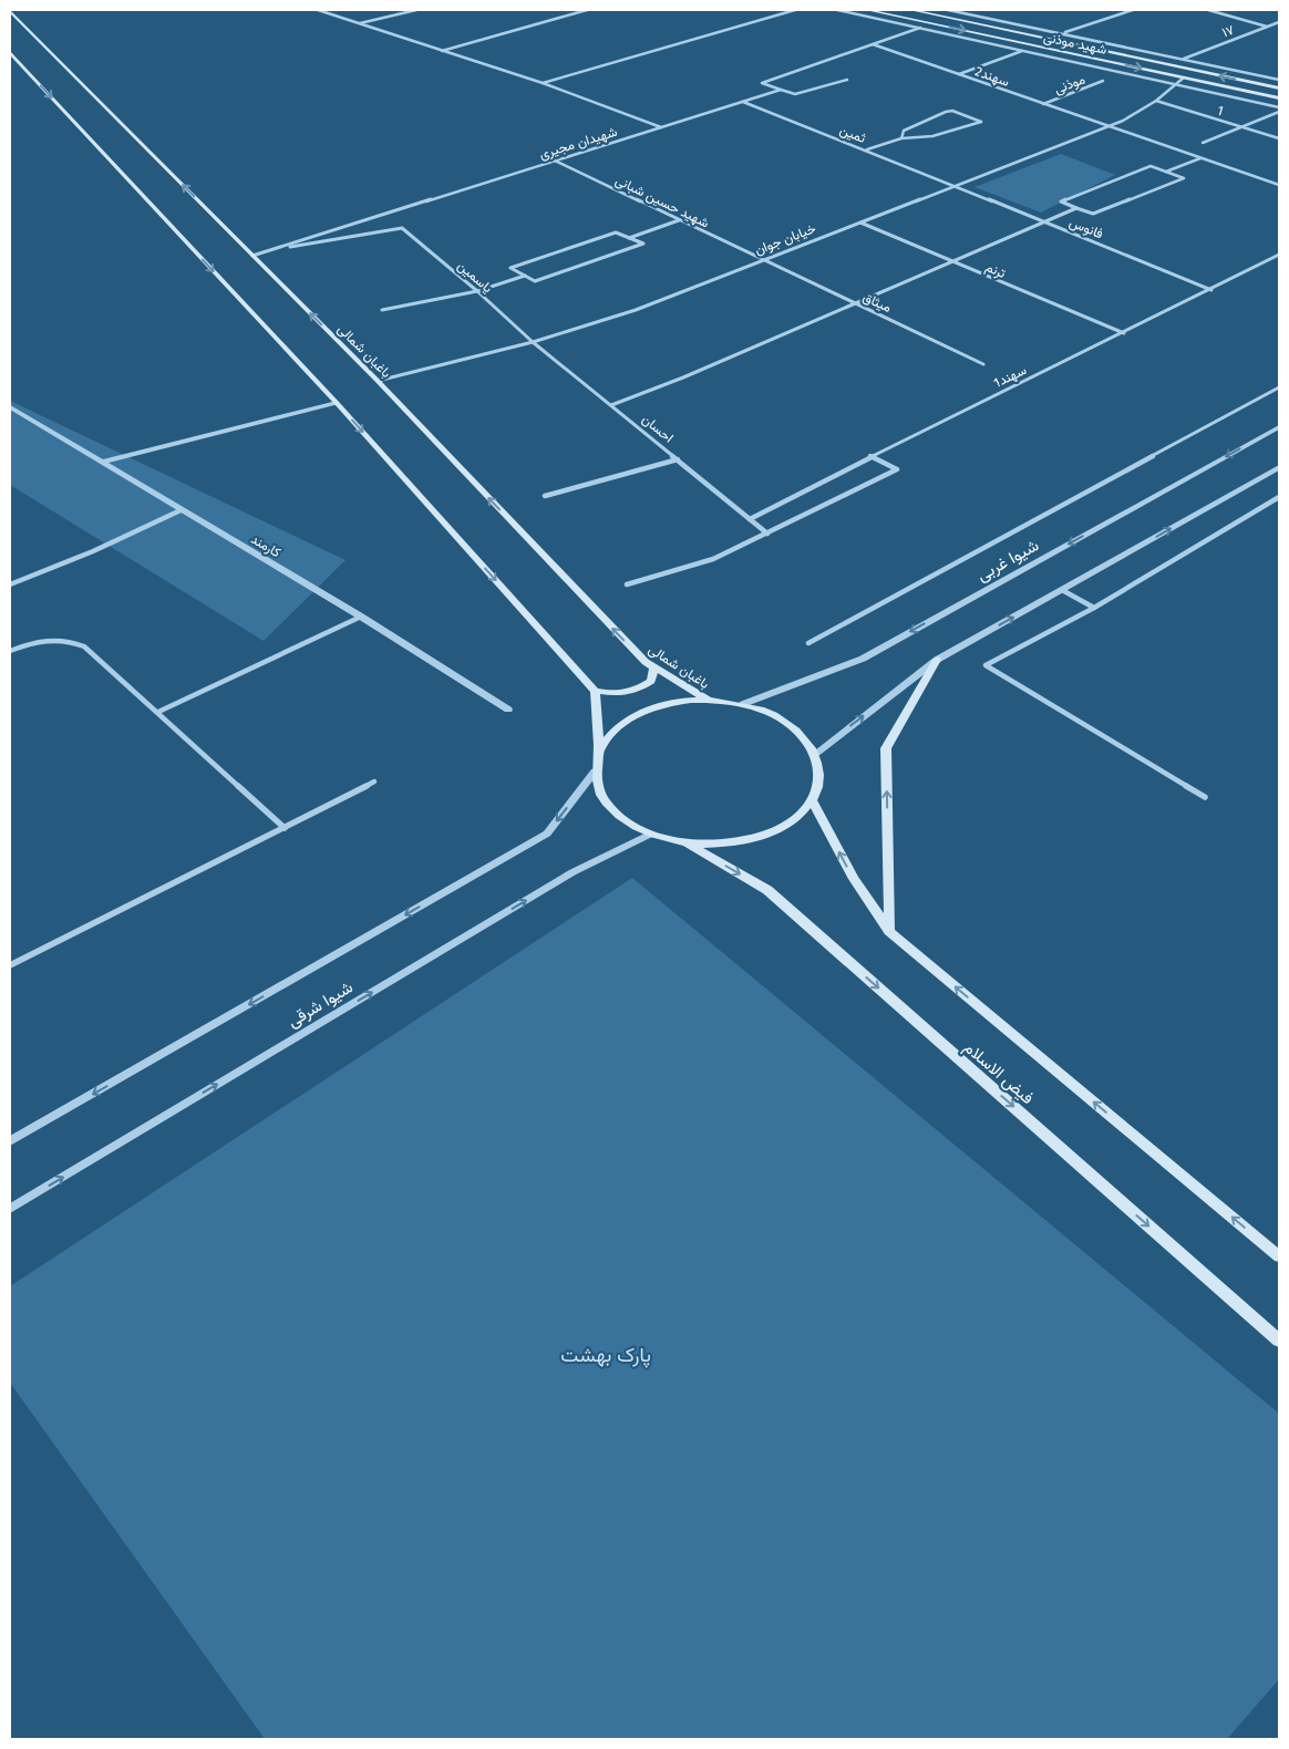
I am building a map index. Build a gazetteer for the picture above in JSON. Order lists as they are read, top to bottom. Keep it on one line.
{"streets":{"main road":["شهید موذنی","باغبان شمالی","فیض الاسلام"],"street":["۱۷","2سهند","موذنی","1","ثمین","شهیدان مجیری","شهید حسین شبانی","فانوس","خیابان جوان","ترنم","یاسمین","میثاق","1سهند","احسان","کارمند","شیوا غربی","شیوا شرقی"]},"crossings":[["شهید موذنی","خیابان جوان"],["2سهند","موذنی"],["2سهند","خیابان جوان"],["1","خیابان جوان"],["ثمین","شهیدان مجیری"],["ثمین","فانوس"],["ثمین","خیابان جوان"],["شهیدان مجیری","شهید حسین شبانی"],["شهیدان مجیری","یاسمین"],["شهیدان مجیری","باغبان شمالی"],["شهید حسین شبانی","خیابان جوان"],["شهید حسین شبانی","میثاق"],["فانوس","خیابان جوان"],["فانوس","1سهند"],["خیابان جوان","ترنم"],["خیابان جوان","یاسمین"],["خیابان جوان","میثاق"],["خیابان جوان","باغبان شمالی"],["خیابان جوان","احسان"],["ترنم","1سهند"],["یاسمین","احسان"],["باغبان شمالی","شیوا غربی"],["باغبان شمالی","شیوا شرقی"],["باغبان شمالی","فیض الاسلام"],["1سهند","احسان"],["شیوا غربی","شیوا شرقی"],["شیوا غربی","فیض الاسلام"],["شیوا شرقی","فیض الاسلام"]],"parks":["پارک بهشت"]}
